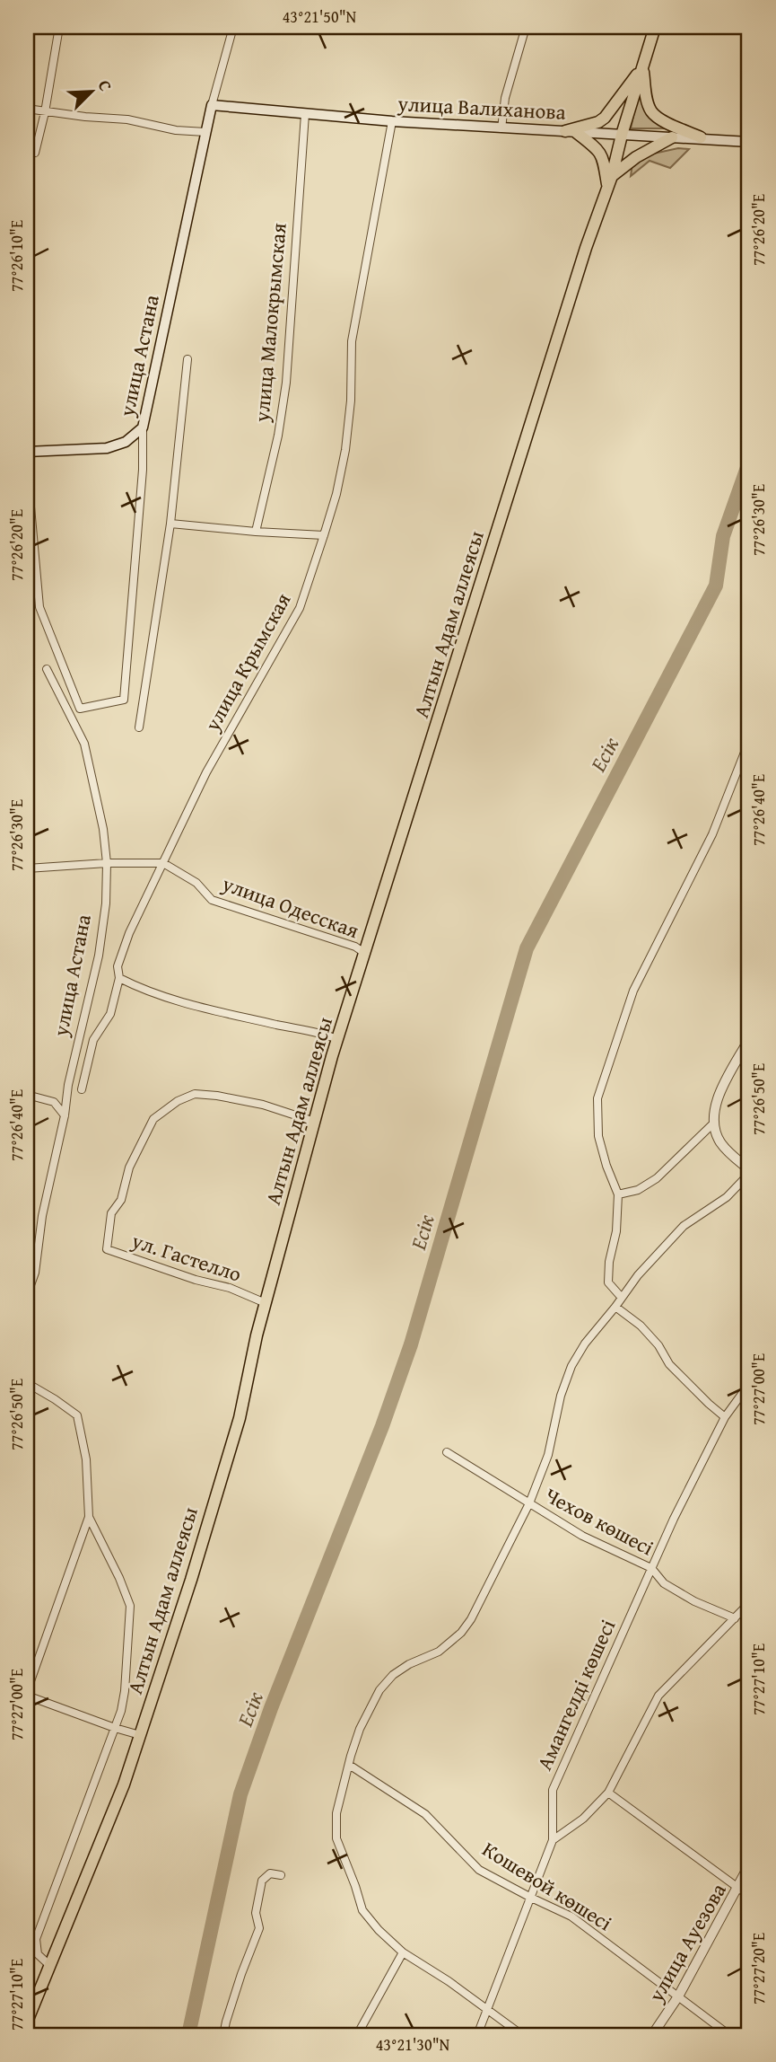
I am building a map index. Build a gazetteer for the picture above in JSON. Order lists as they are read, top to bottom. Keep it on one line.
{"streets":{"main road":["улица Валиханова","улица Астана","Алтын Адам аллеясы"],"street":["улица Малокрымская","улица Крымская","улица Одесская","ул. Гастелло","Чехов көшесі","Амангелді көшесі","Кошевой көшесі","улица Ауезова"]},"crossings":[["улица Валиханова","улица Малокрымская"],["улица Валиханова","улица Астана"],["улица Валиханова","Алтын Адам аллеясы"],["улица Валиханова","улица Крымская"],["Алтын Адам аллеясы","улица Одесская"],["Алтын Адам аллеясы","ул. Гастелло"],["улица Крымская","улица Одесская"],["Чехов көшесі","Амангелді көшесі"],["Амангелді көшесі","Кошевой көшесі"],["Кошевой көшесі","улица Ауезова"]],"water":["Есік"],"north":"top right","coordinates":["43°21'50\"N","77°26'20\"E","77°26'10\"E","77°26'30\"E","77°26'40\"E","77°26'50\"E","77°27'00\"E","77°27'10\"E","77°27'20\"E","43°21'30\"N"]}
